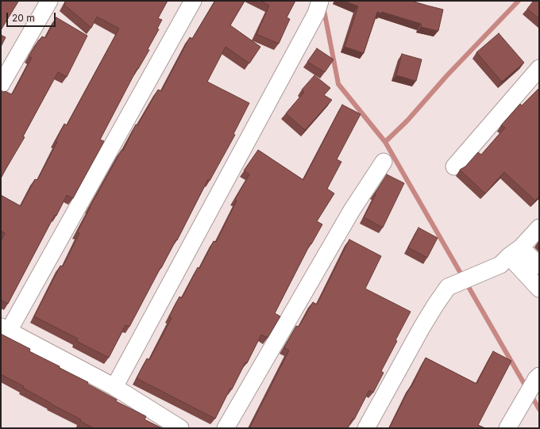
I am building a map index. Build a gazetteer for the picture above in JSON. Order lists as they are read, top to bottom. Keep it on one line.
{"scale_bar":"20 m"}
